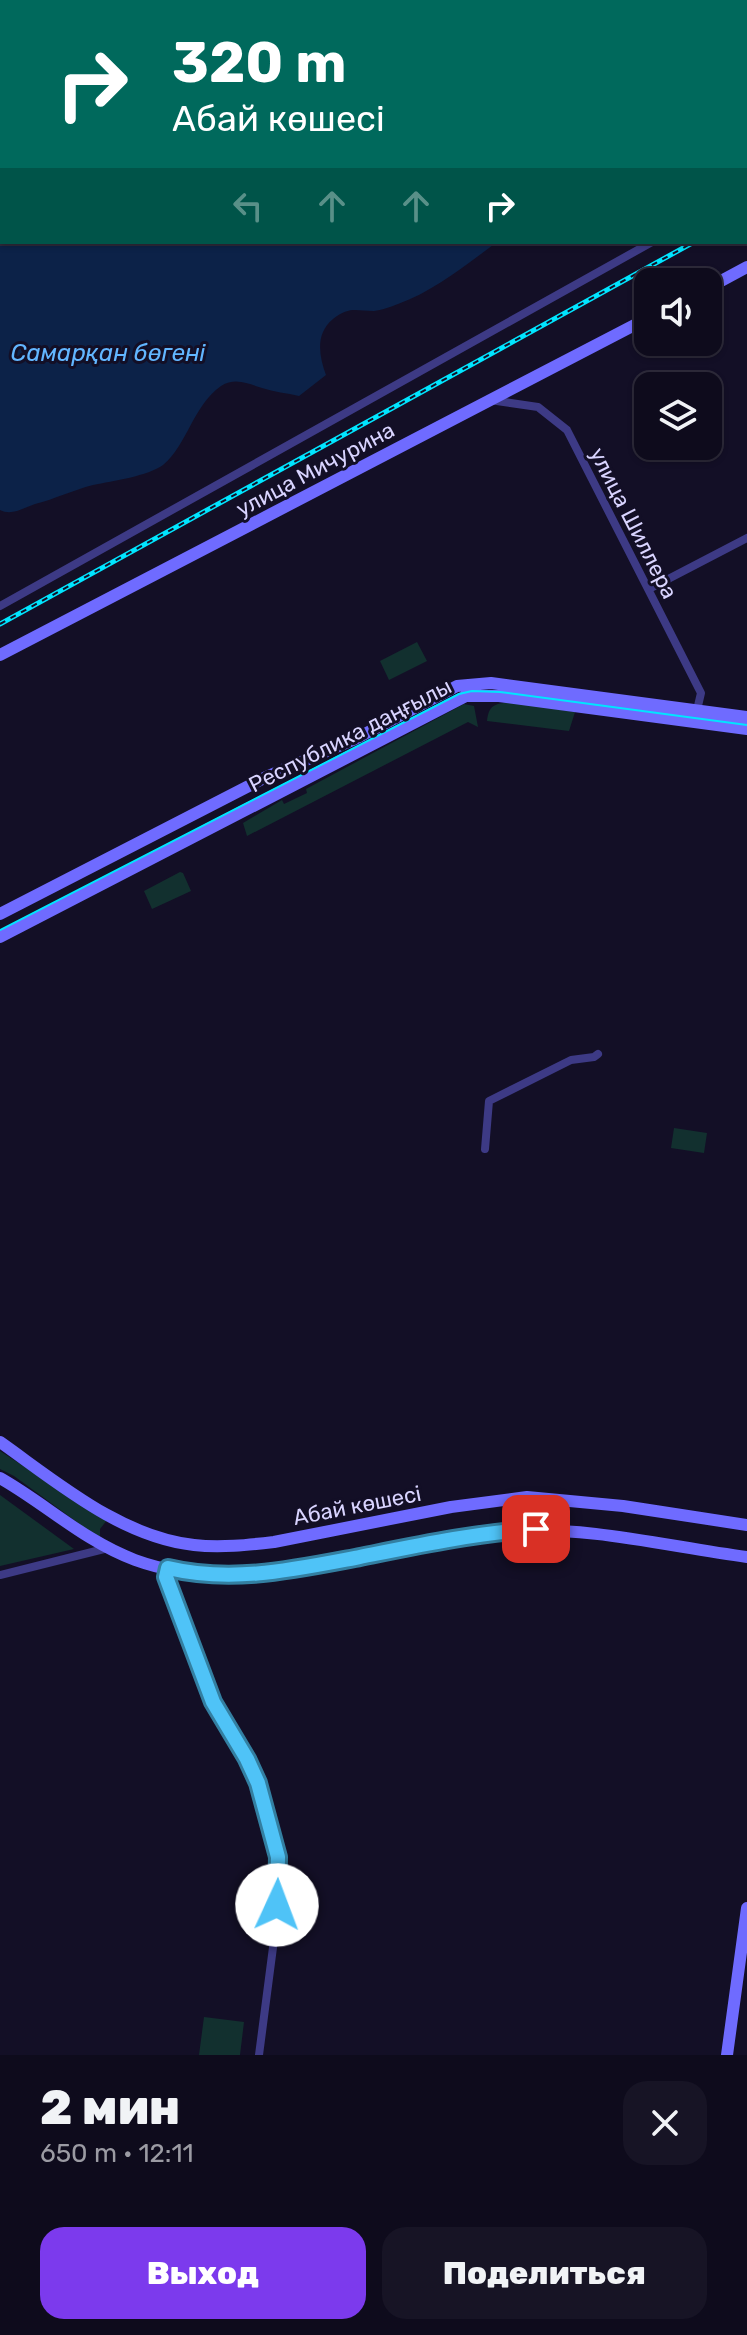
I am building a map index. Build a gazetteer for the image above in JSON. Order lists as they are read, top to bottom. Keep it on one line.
{"streets":{"main road":["улица Мичурина","Республика даңғылы","Абай көшесі"],"street":["улица Шиллера"]},"crossings":[["улица Мичурина","улица Шиллера"],["улица Шиллера","Республика даңғылы"]],"water":["Самарқан бөгені"],"page":{"turn":["320 m","Абай көшесі"],"heading":["2 мин","650 m · 12:11"],"buttons":["Выход","Поделиться"]}}
